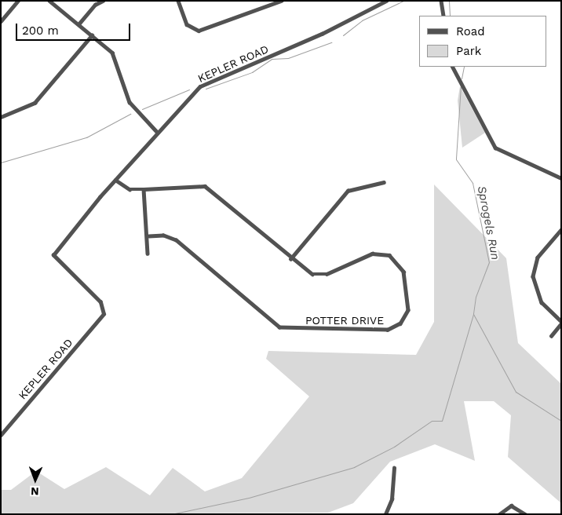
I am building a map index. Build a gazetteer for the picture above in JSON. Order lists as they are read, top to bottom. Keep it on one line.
{"streets":{"street":["KEPLER ROAD","POTTER DRIVE"]},"crossings":[["KEPLER ROAD","POTTER DRIVE"]],"water":["Sprogels Run"],"legend":["Road","Park"],"scale_bar":"200 m","north":"bottom"}
